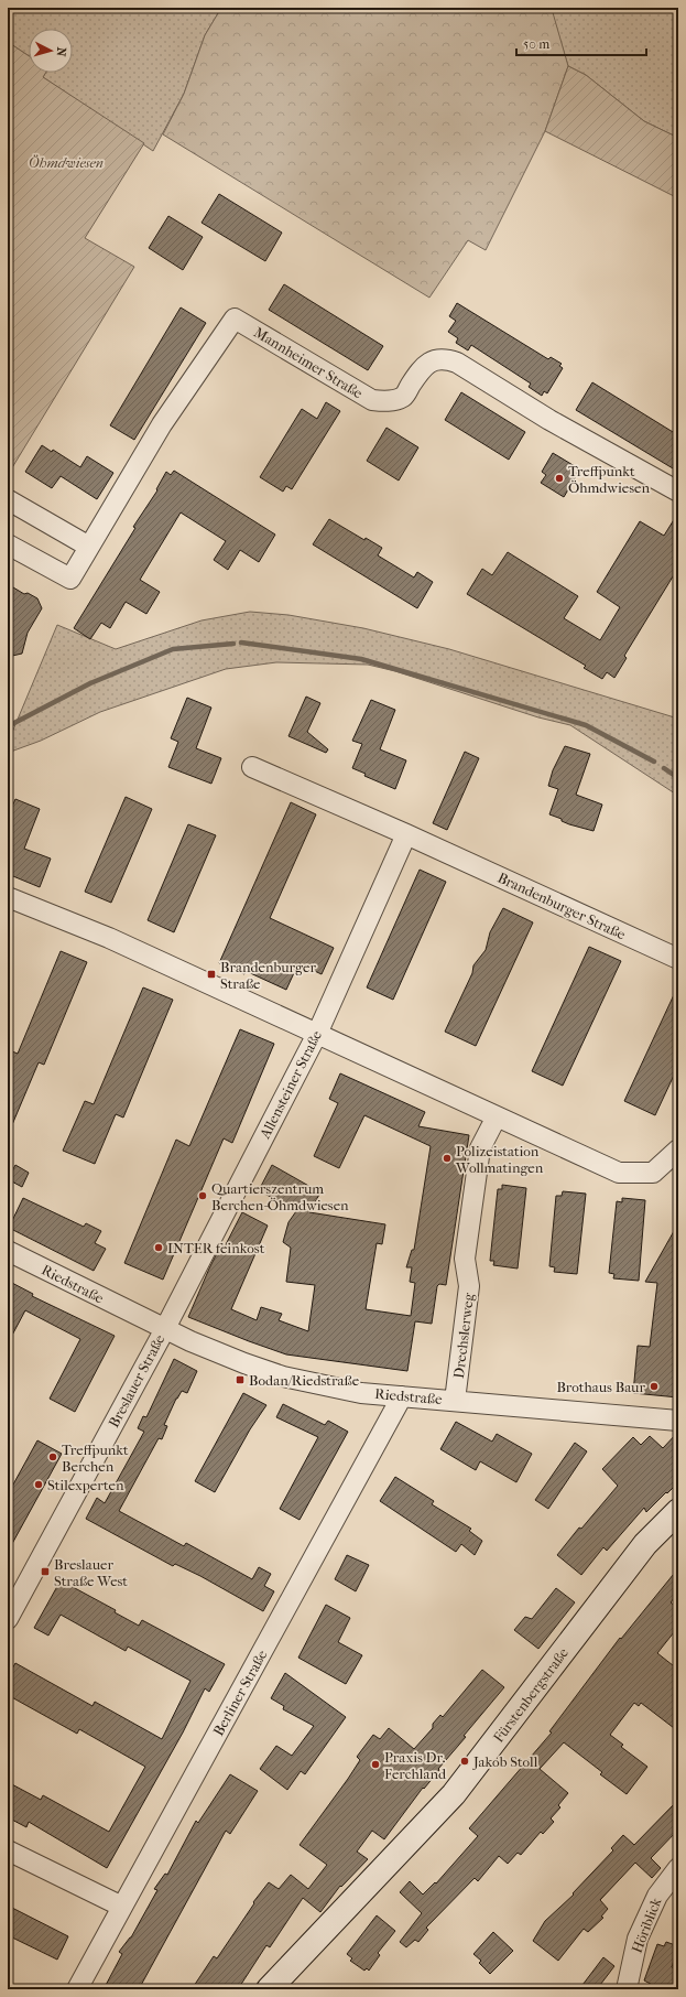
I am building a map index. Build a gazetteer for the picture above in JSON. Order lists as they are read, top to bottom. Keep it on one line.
{"streets":{"main road":["Fürstenbergstraße"],"street":["Mannheimer Straße","Brandenburger Straße","Allensteiner Straße","Riedstraße","Drechslerweg","Breslauer Straße","Berliner Straße","Höriblick"]},"crossings":[["Brandenburger Straße","Allensteiner Straße"],["Allensteiner Straße","Riedstraße"],["Allensteiner Straße","Breslauer Straße"],["Riedstraße","Drechslerweg"],["Riedstraße","Breslauer Straße"],["Riedstraße","Berliner Straße"]],"parks":["Öhmdwiesen"],"places":{"other":["Treffpunkt Öhmdwiesen","Polizeistation Wollmatingen","Quartierszentrum Berchen-Öhmdwiesen","INTER feinkost","Brothaus Baur","Treffpunkt Berchen","Stilexperten","Jakob Stoll","Praxis Dr. Ferchland"],"transit":["Brandenburger Straße","Bodan/Riedstraße","Breslauer Straße West"]},"scale_bar":"50 m","north":"right"}
